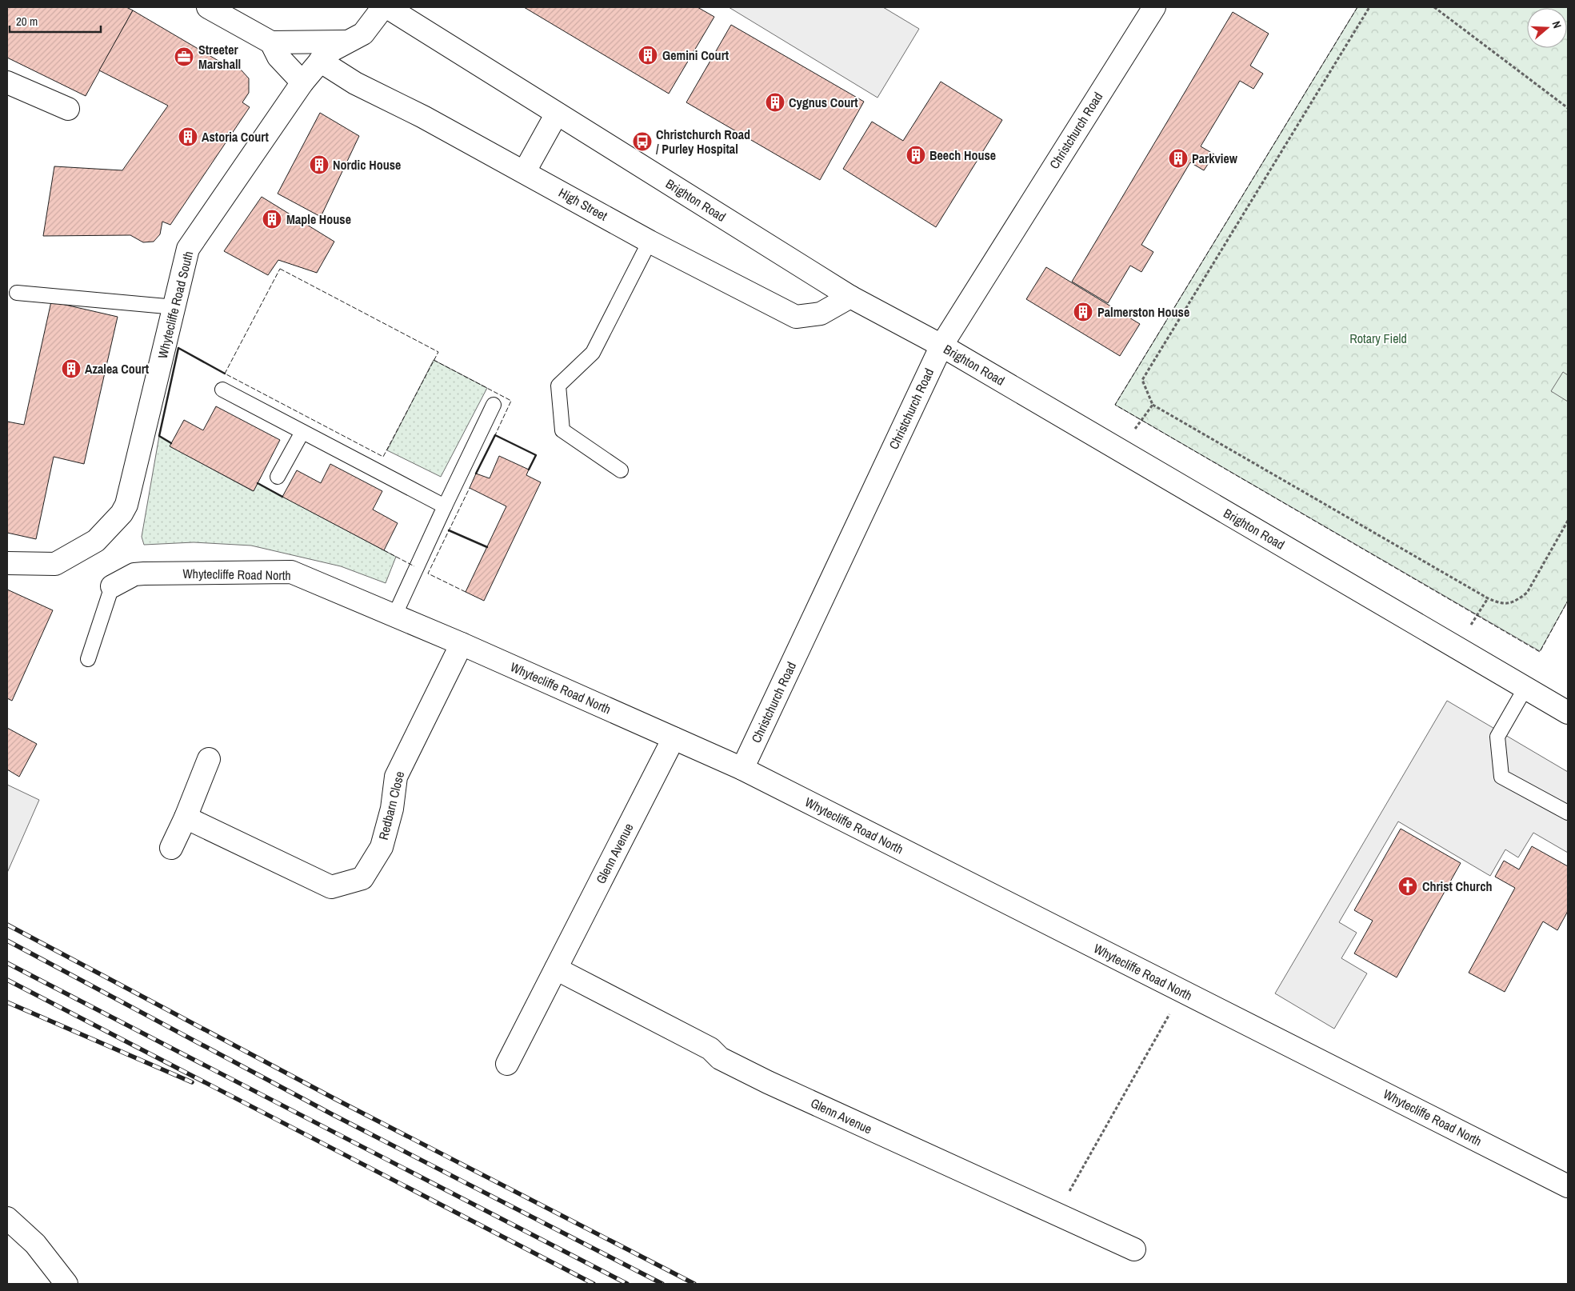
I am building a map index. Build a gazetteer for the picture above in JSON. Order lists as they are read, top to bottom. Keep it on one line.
{"streets":{"street":["Christchurch Road","Brighton Road","High Street","Whytecliffe Road South","Whytecliffe Road North","Redbarn Close","Glenn Avenue"]},"crossings":[["Christchurch Road","Brighton Road"],["Christchurch Road","Whytecliffe Road North"],["Brighton Road","High Street"],["High Street","Whytecliffe Road South"],["Whytecliffe Road North","Redbarn Close"],["Whytecliffe Road North","Glenn Avenue"]],"parks":["Rotary Field"],"places":{"building":["Gemini Court","Cygnus Court","Astoria Court","Beech House","Parkview","Nordic House","Maple House","Palmerston House","Azalea Court"],"office":["Streeter Marshall"],"bus stop":["Christchurch Road / Purley Hospital"],"church":["Christ Church"]},"scale_bar":"20 m","north":"right"}
